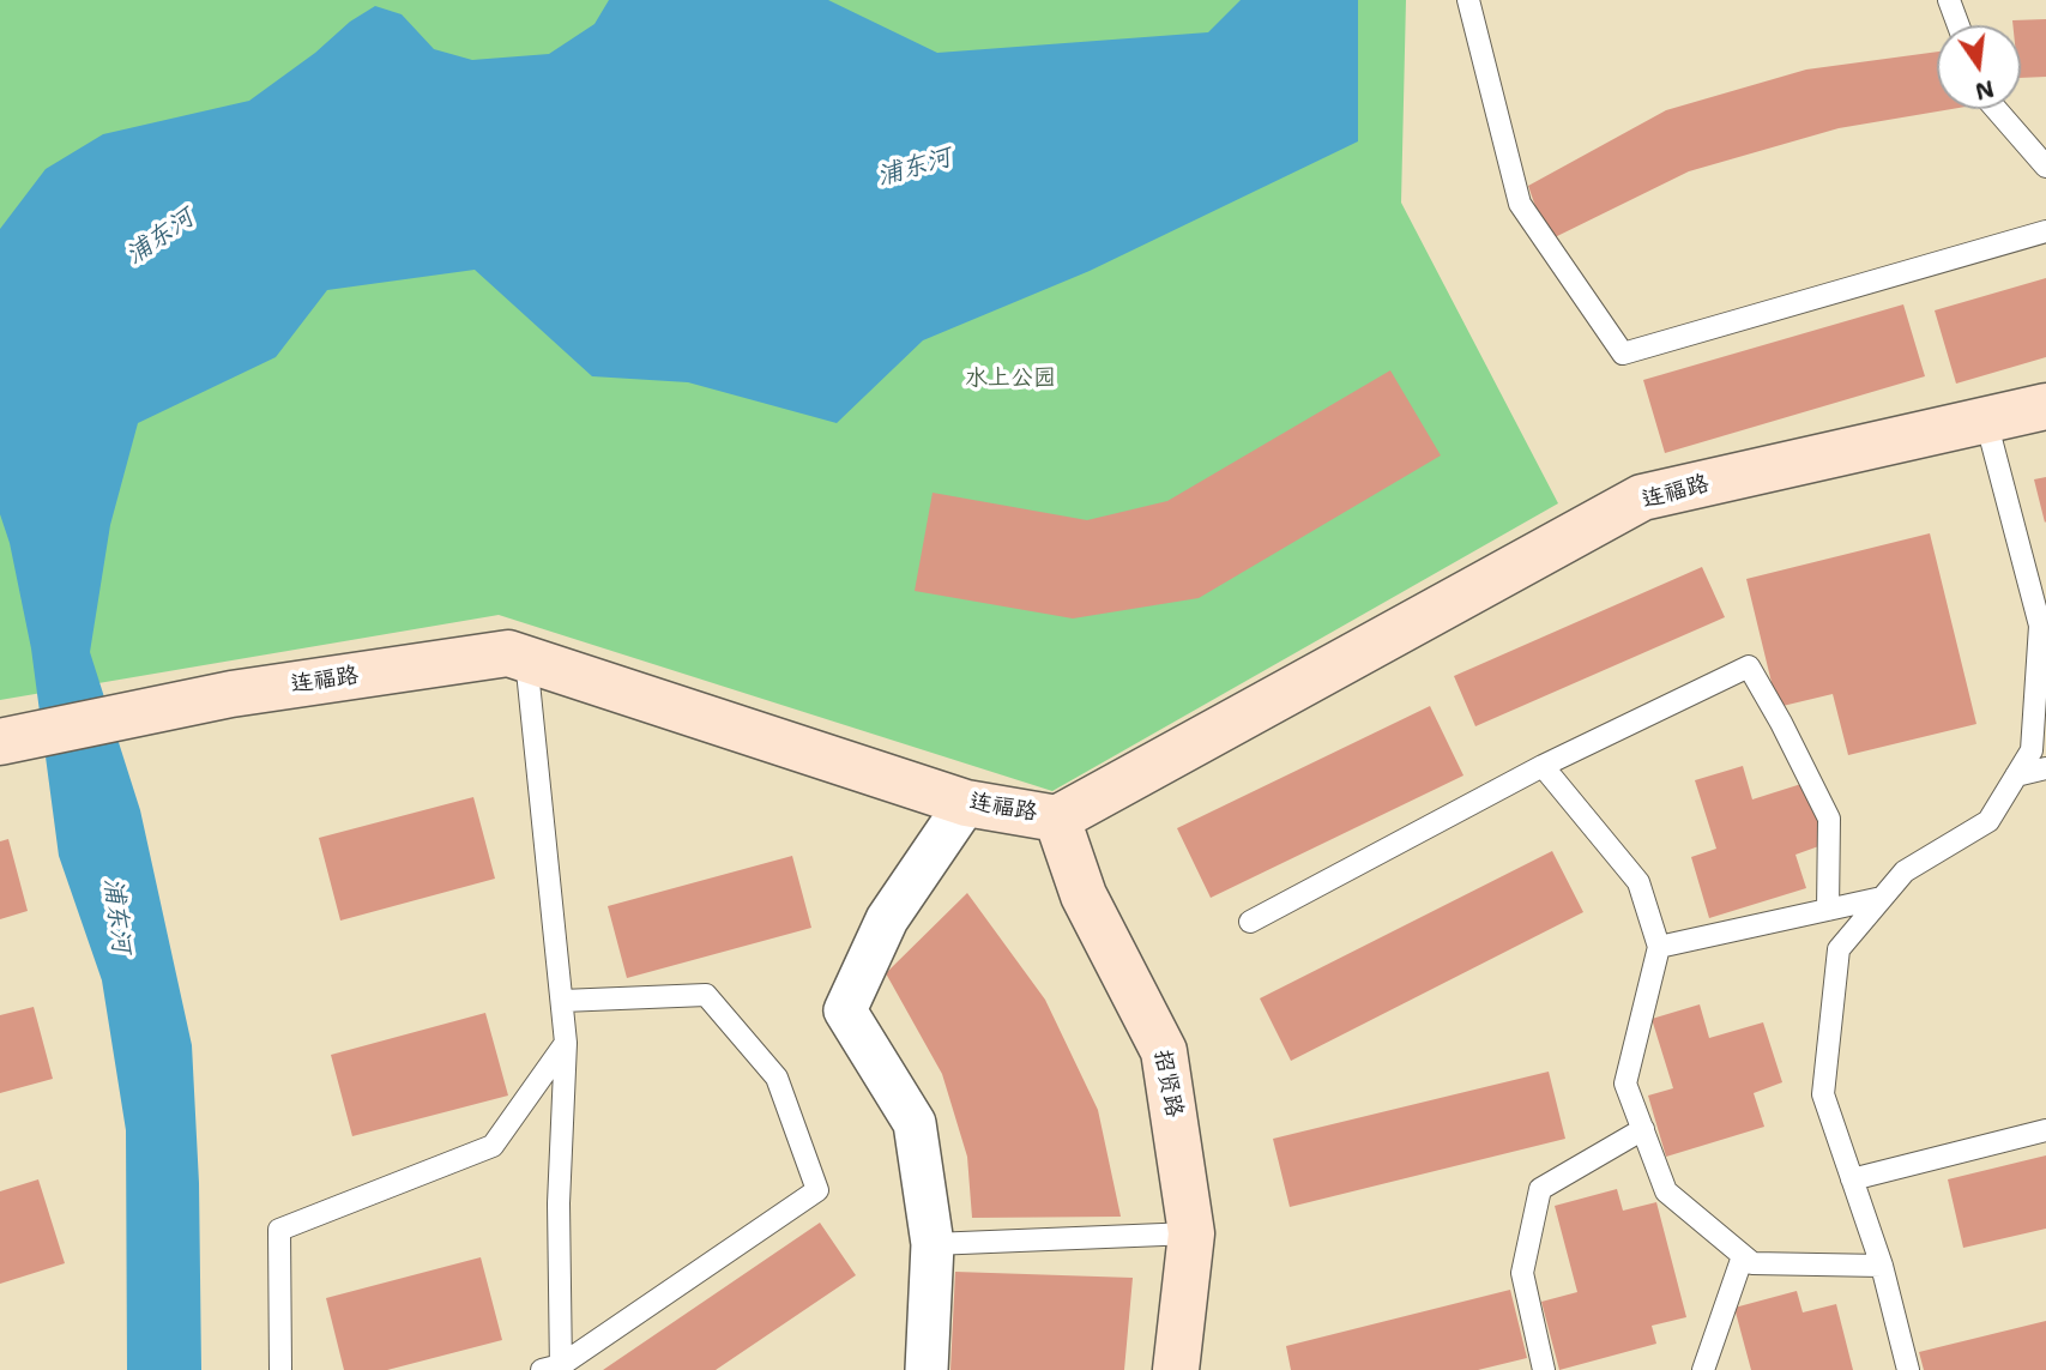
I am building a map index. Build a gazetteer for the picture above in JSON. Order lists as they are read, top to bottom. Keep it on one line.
{"streets":{"street":["连福路","招贤路"]},"crossings":[["连福路","招贤路"]],"water":["浦东河"],"parks":["水上公园"],"north":"bottom"}
